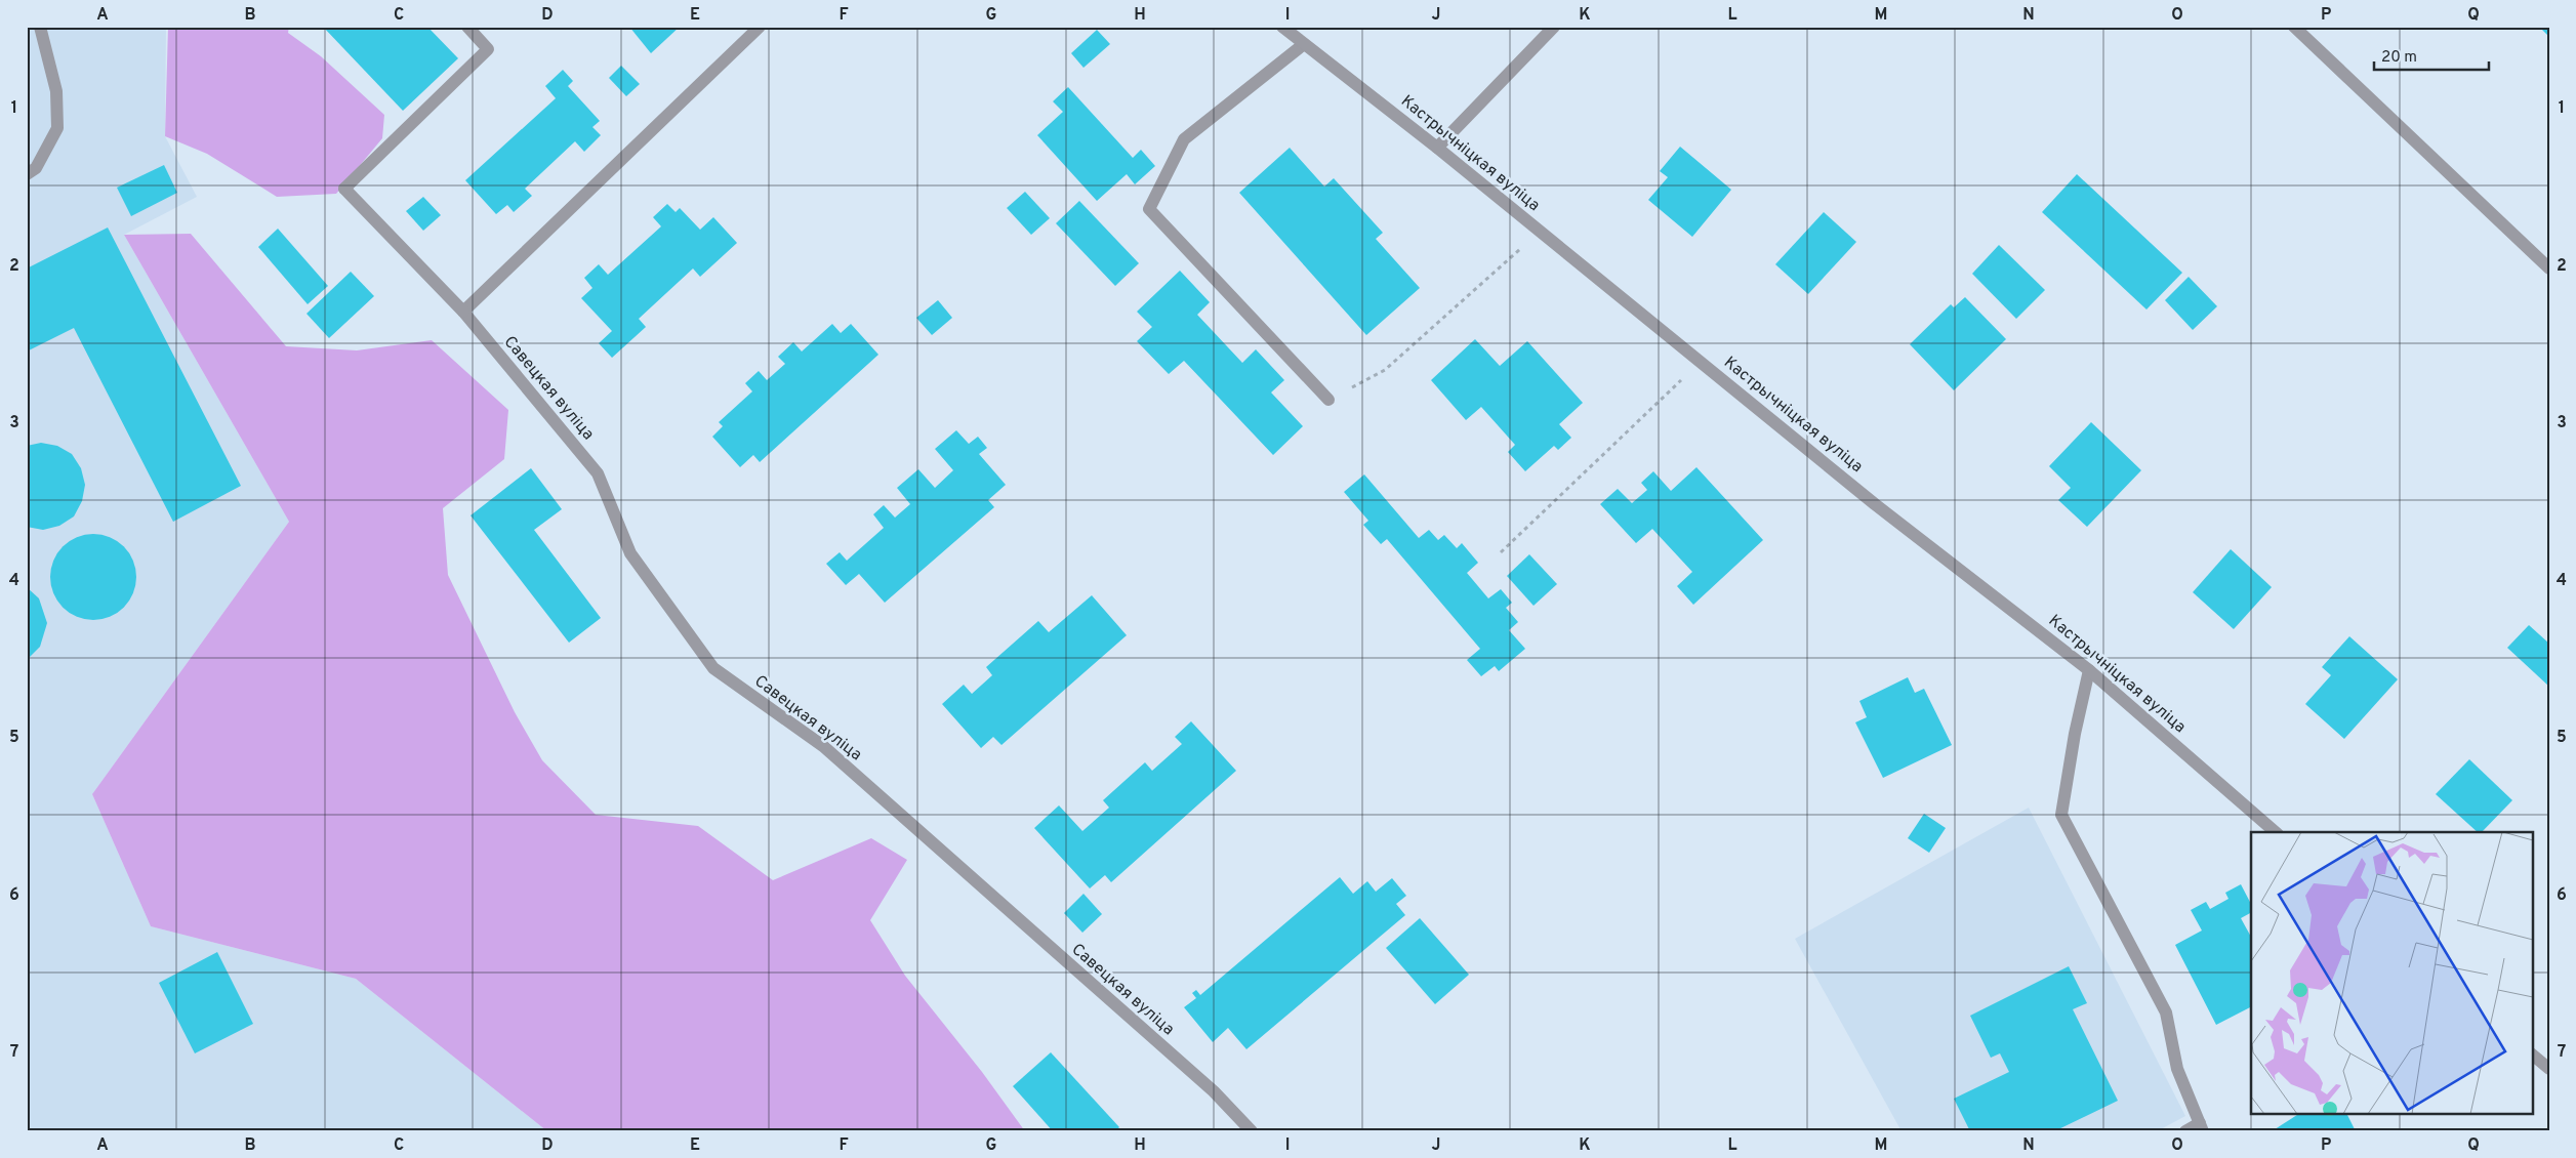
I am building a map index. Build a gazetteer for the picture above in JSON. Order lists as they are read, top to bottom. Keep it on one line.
{"streets":{"street":["Кастрычніцкая вуліца","Савецкая вуліца"]},"scale_bar":"20 m","grid":{"columns":["A","B","C","D","E","F","G","H","I","J","K","L","M","N","O","P","Q"],"rows":["1","2","3","4","5","6","7"]}}
